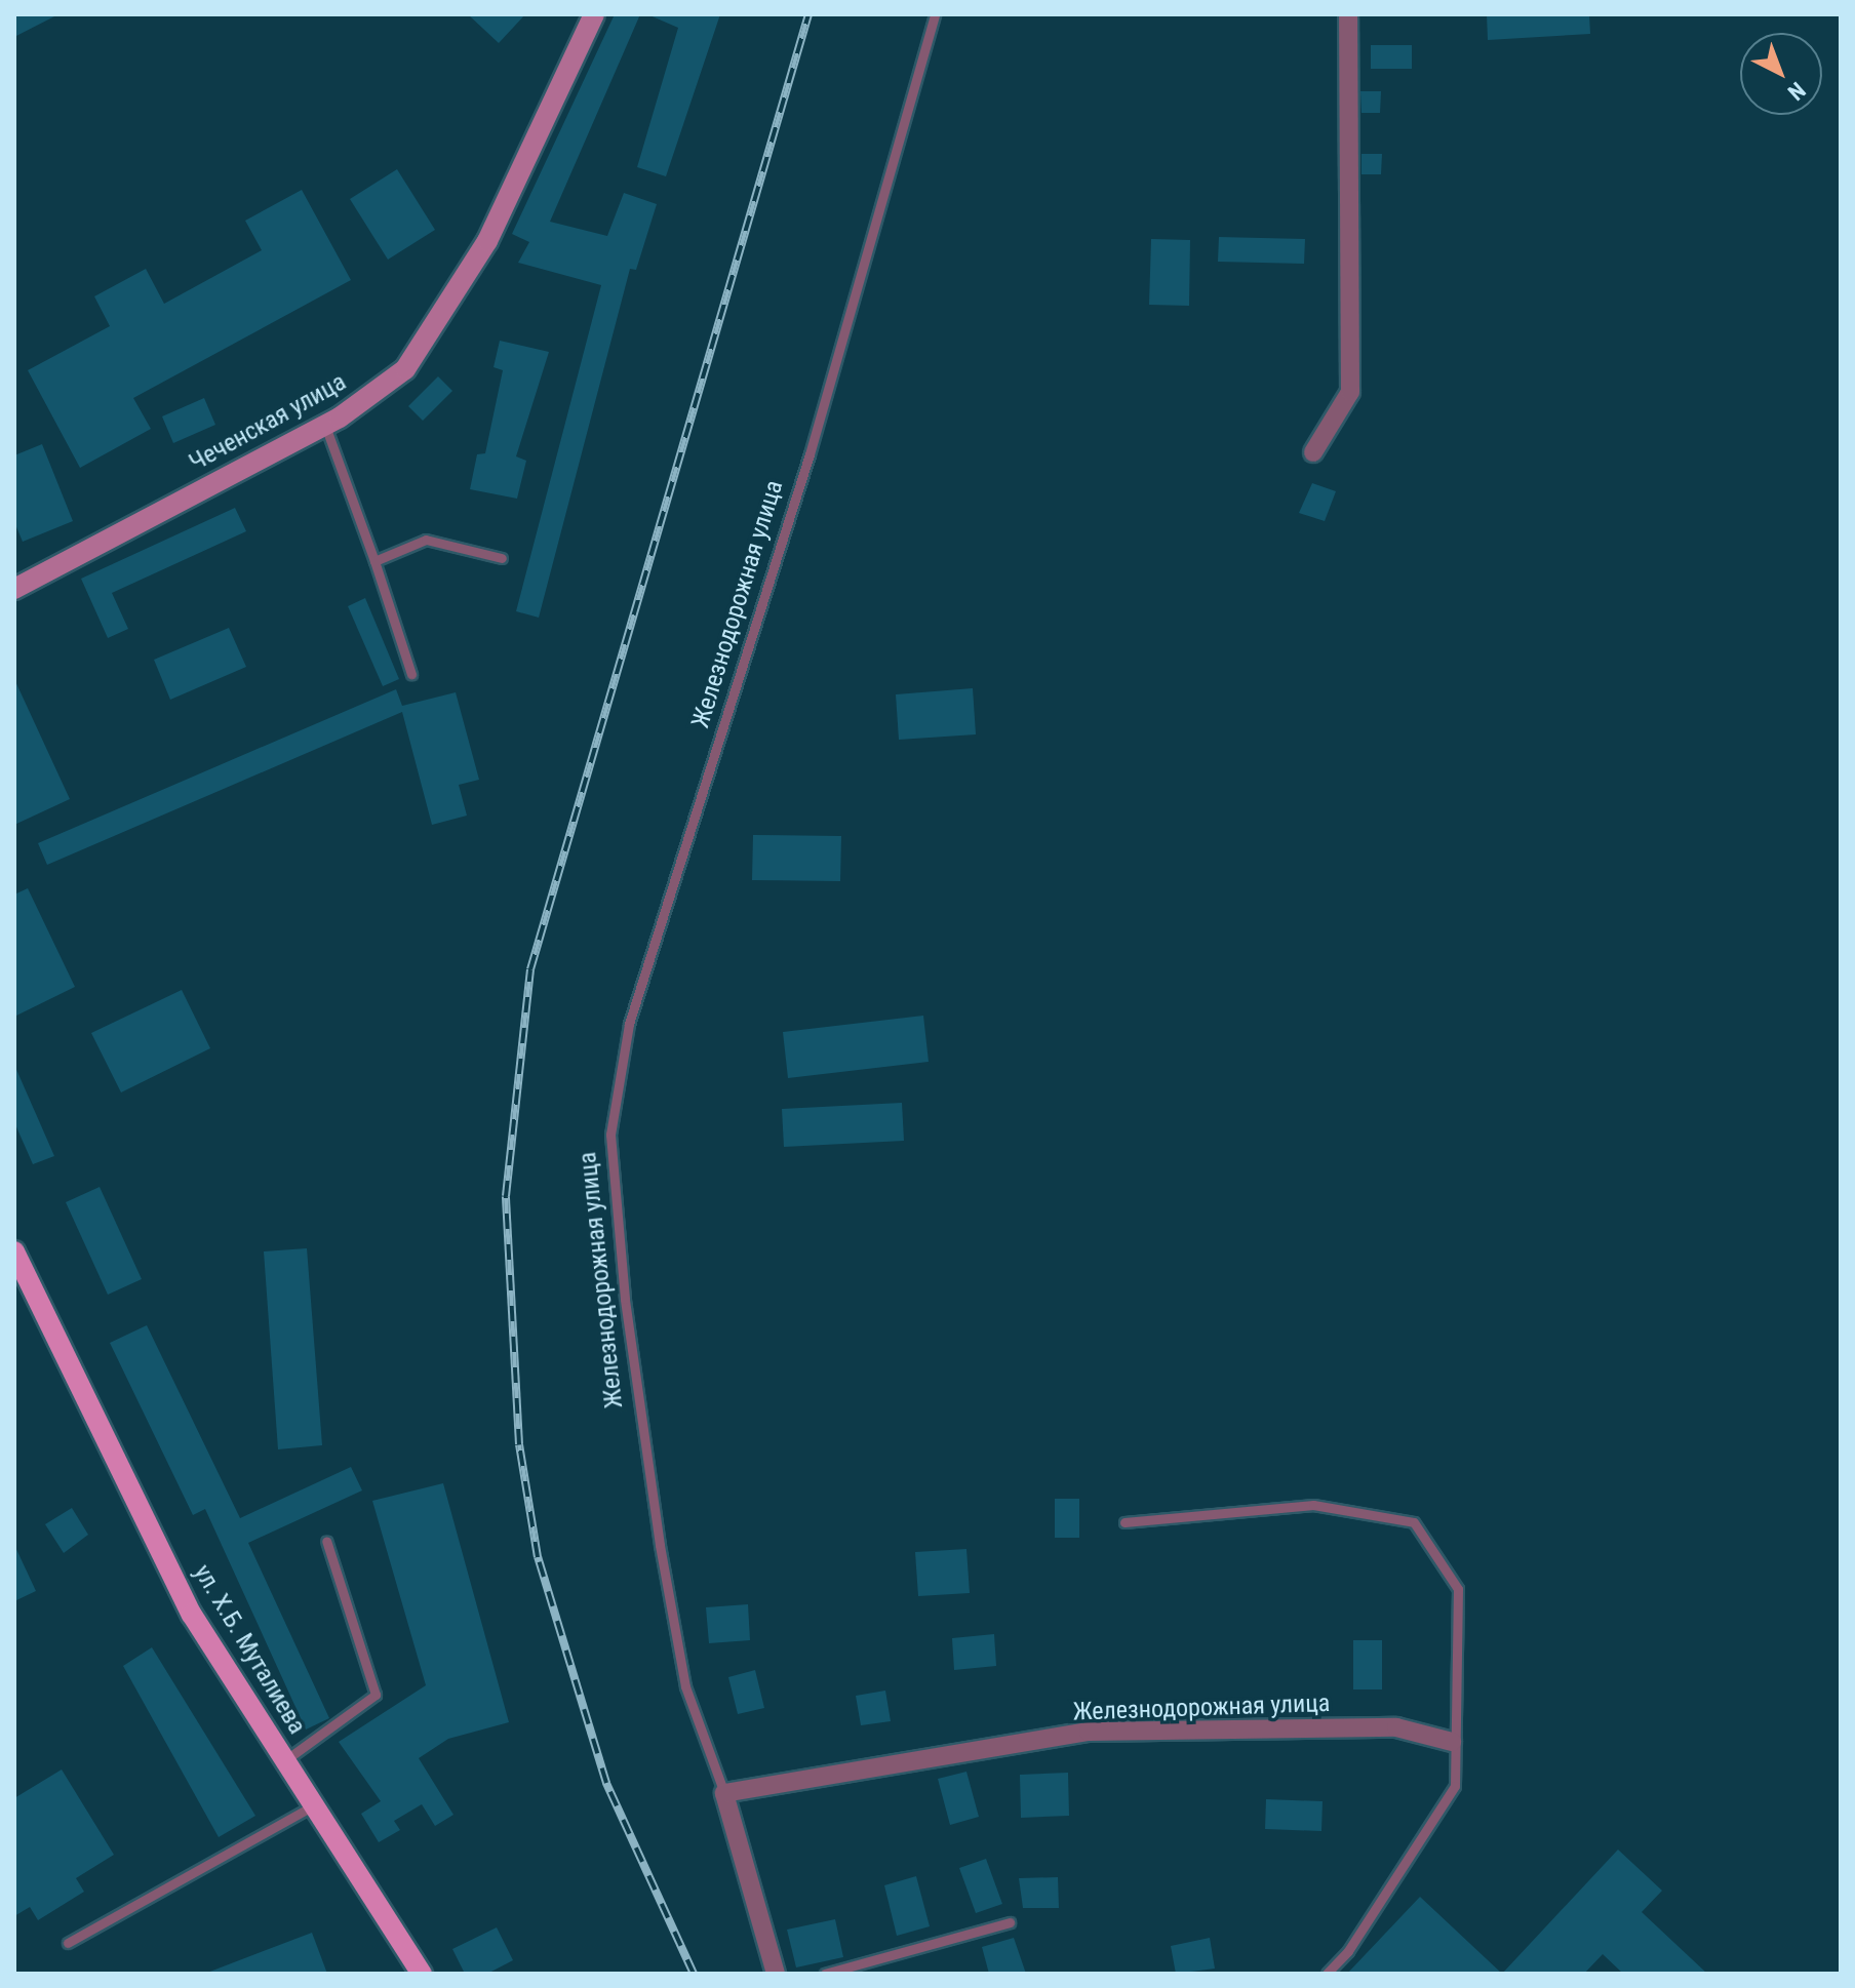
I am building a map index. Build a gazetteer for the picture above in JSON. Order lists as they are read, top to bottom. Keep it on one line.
{"streets":{"main road":["Чеченская улица","ул. Х.Б. Муталиева"],"street":["Железнодорожная улица"]},"north":"bottom right"}
